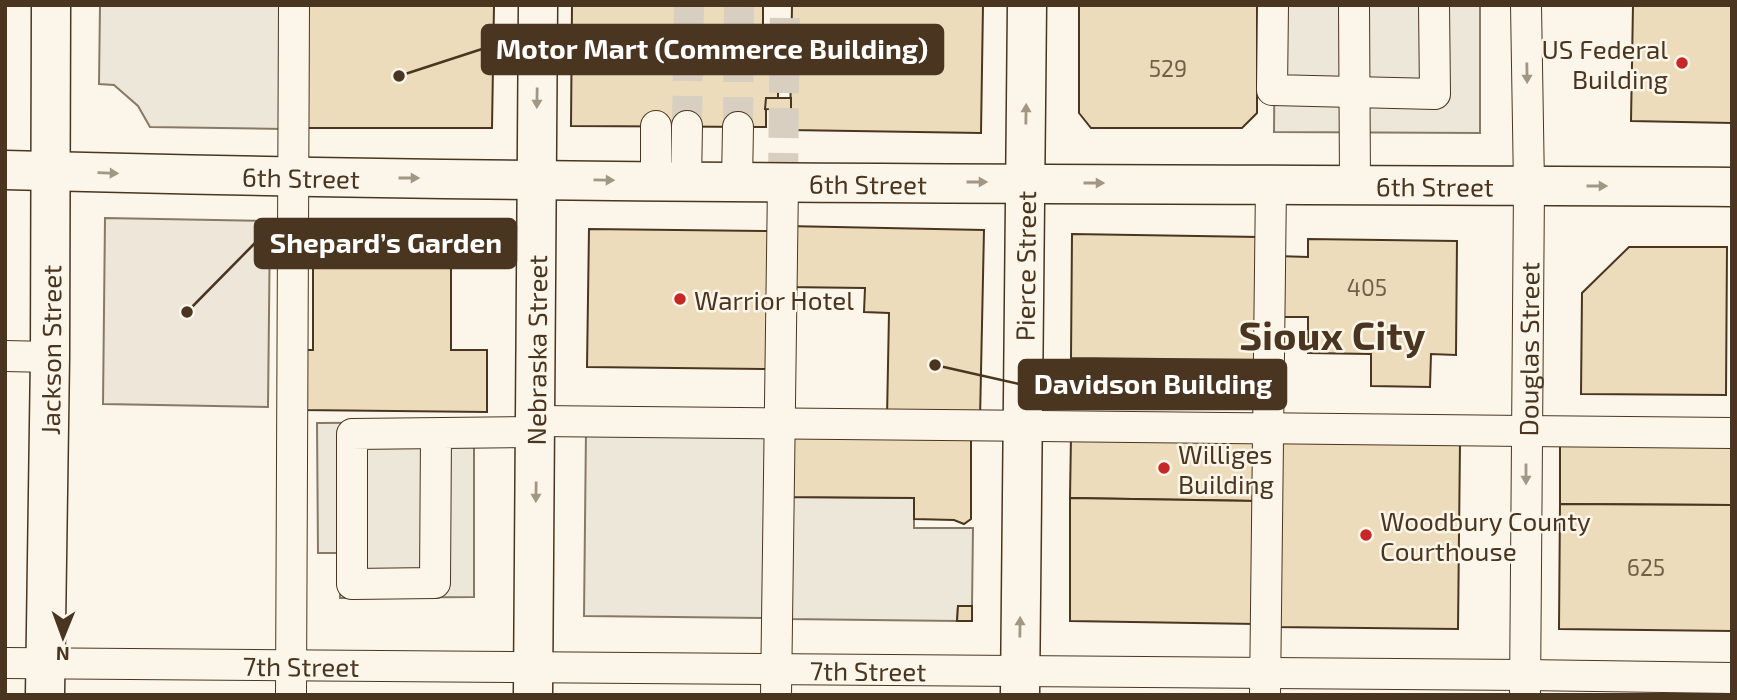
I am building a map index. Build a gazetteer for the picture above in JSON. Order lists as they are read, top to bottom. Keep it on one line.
{"streets":{"main road":["6th Street","Pierce Street","Jackson Street","Nebraska Street"],"street":["Douglas Street","7th Street"]},"crossings":[["6th Street","Pierce Street"],["6th Street","Jackson Street"],["6th Street","Nebraska Street"],["6th Street","Douglas Street"],["Pierce Street","7th Street"],["Jackson Street","7th Street"],["Nebraska Street","7th Street"],["Douglas Street","7th Street"]],"one_way":["6th Street","Pierce Street","Nebraska Street"],"districts":["Sioux City"],"places":["US Federal Building","Motor Mart (Commerce Building)","Warrior Hotel","Shepard’s Garden","Davidson Building","Williges Building","Woodbury County Courthouse"],"house_numbers":["529","405","625"],"north":"bottom"}
